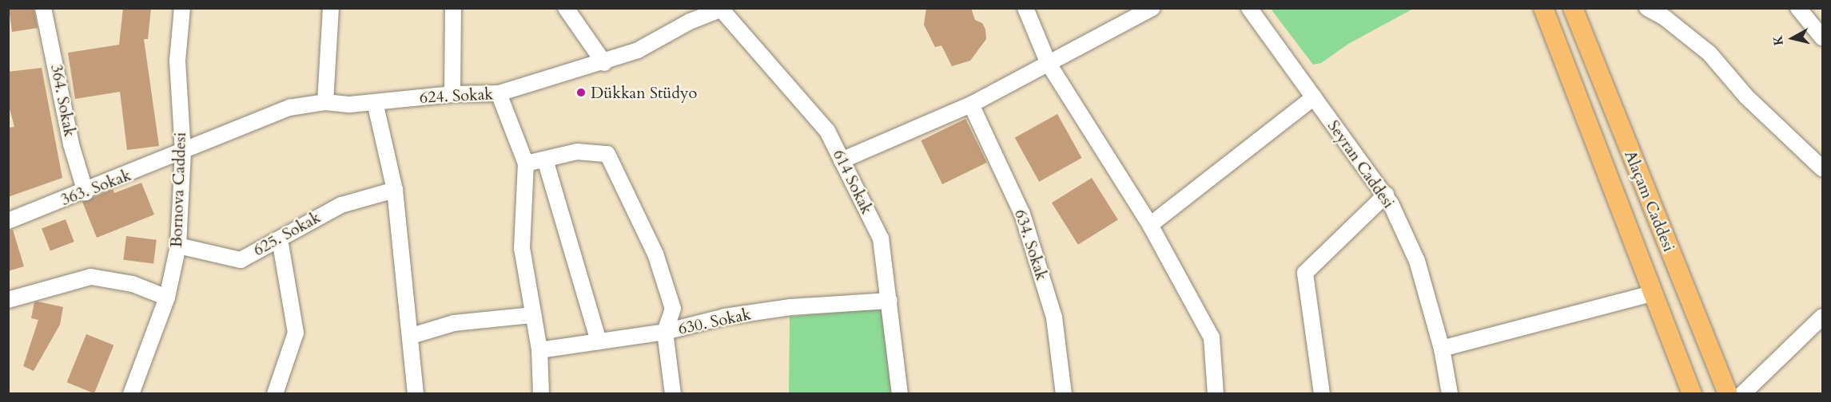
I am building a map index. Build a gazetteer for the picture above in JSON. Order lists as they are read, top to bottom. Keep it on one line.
{"streets":{"main road":["Alaçam Caddesi"],"street":["624. Sokak","364. Sokak","Seyran Caddesi","614 Sokak","363. Sokak","Bornova Caddesi","625. Sokak","634. Sokak","630. Sokak"]},"crossings":[["624. Sokak","614 Sokak"],["624. Sokak","363. Sokak"],["624. Sokak","Bornova Caddesi"],["364. Sokak","363. Sokak"],["614 Sokak","630. Sokak"],["363. Sokak","Bornova Caddesi"],["Bornova Caddesi","625. Sokak"]],"places":["Dükkan Stüdyo"],"north":"left"}
